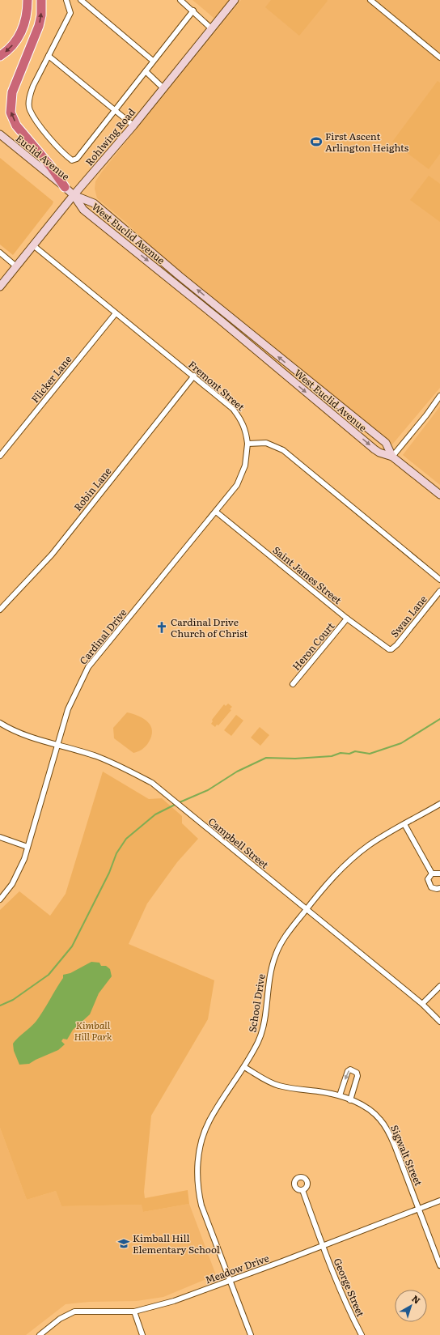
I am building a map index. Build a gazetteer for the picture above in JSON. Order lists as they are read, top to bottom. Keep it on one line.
{"streets":{"main road":["Rohlwing Road","Euclid Avenue","West Euclid Avenue"],"street":["Flicker Lane","Fremont Street","Robin Lane","Saint James Street","Swan Lane","Cardinal Drive","Heron Court","Campbell Street","School Drive","Sigwalt Street","Meadow Drive","George Street"]},"crossings":[["Rohlwing Road","Euclid Avenue"],["Rohlwing Road","West Euclid Avenue"],["Rohlwing Road","Fremont Street"],["Euclid Avenue","West Euclid Avenue"],["Flicker Lane","Fremont Street"],["Fremont Street","Robin Lane"],["Fremont Street","Cardinal Drive"],["Saint James Street","Swan Lane"],["Saint James Street","Cardinal Drive"],["Saint James Street","Heron Court"],["Cardinal Drive","Campbell Street"],["Campbell Street","School Drive"],["School Drive","Sigwalt Street"],["School Drive","Meadow Drive"],["Sigwalt Street","Meadow Drive"],["Meadow Drive","George Street"]],"parks":["Kimball Hill Park"],"places":{"sports":["First Ascent Arlington Heights"],"church":["Cardinal Drive Church of Christ"],"school or university":["Kimball Hill Elementary School"]},"north":"top right"}
